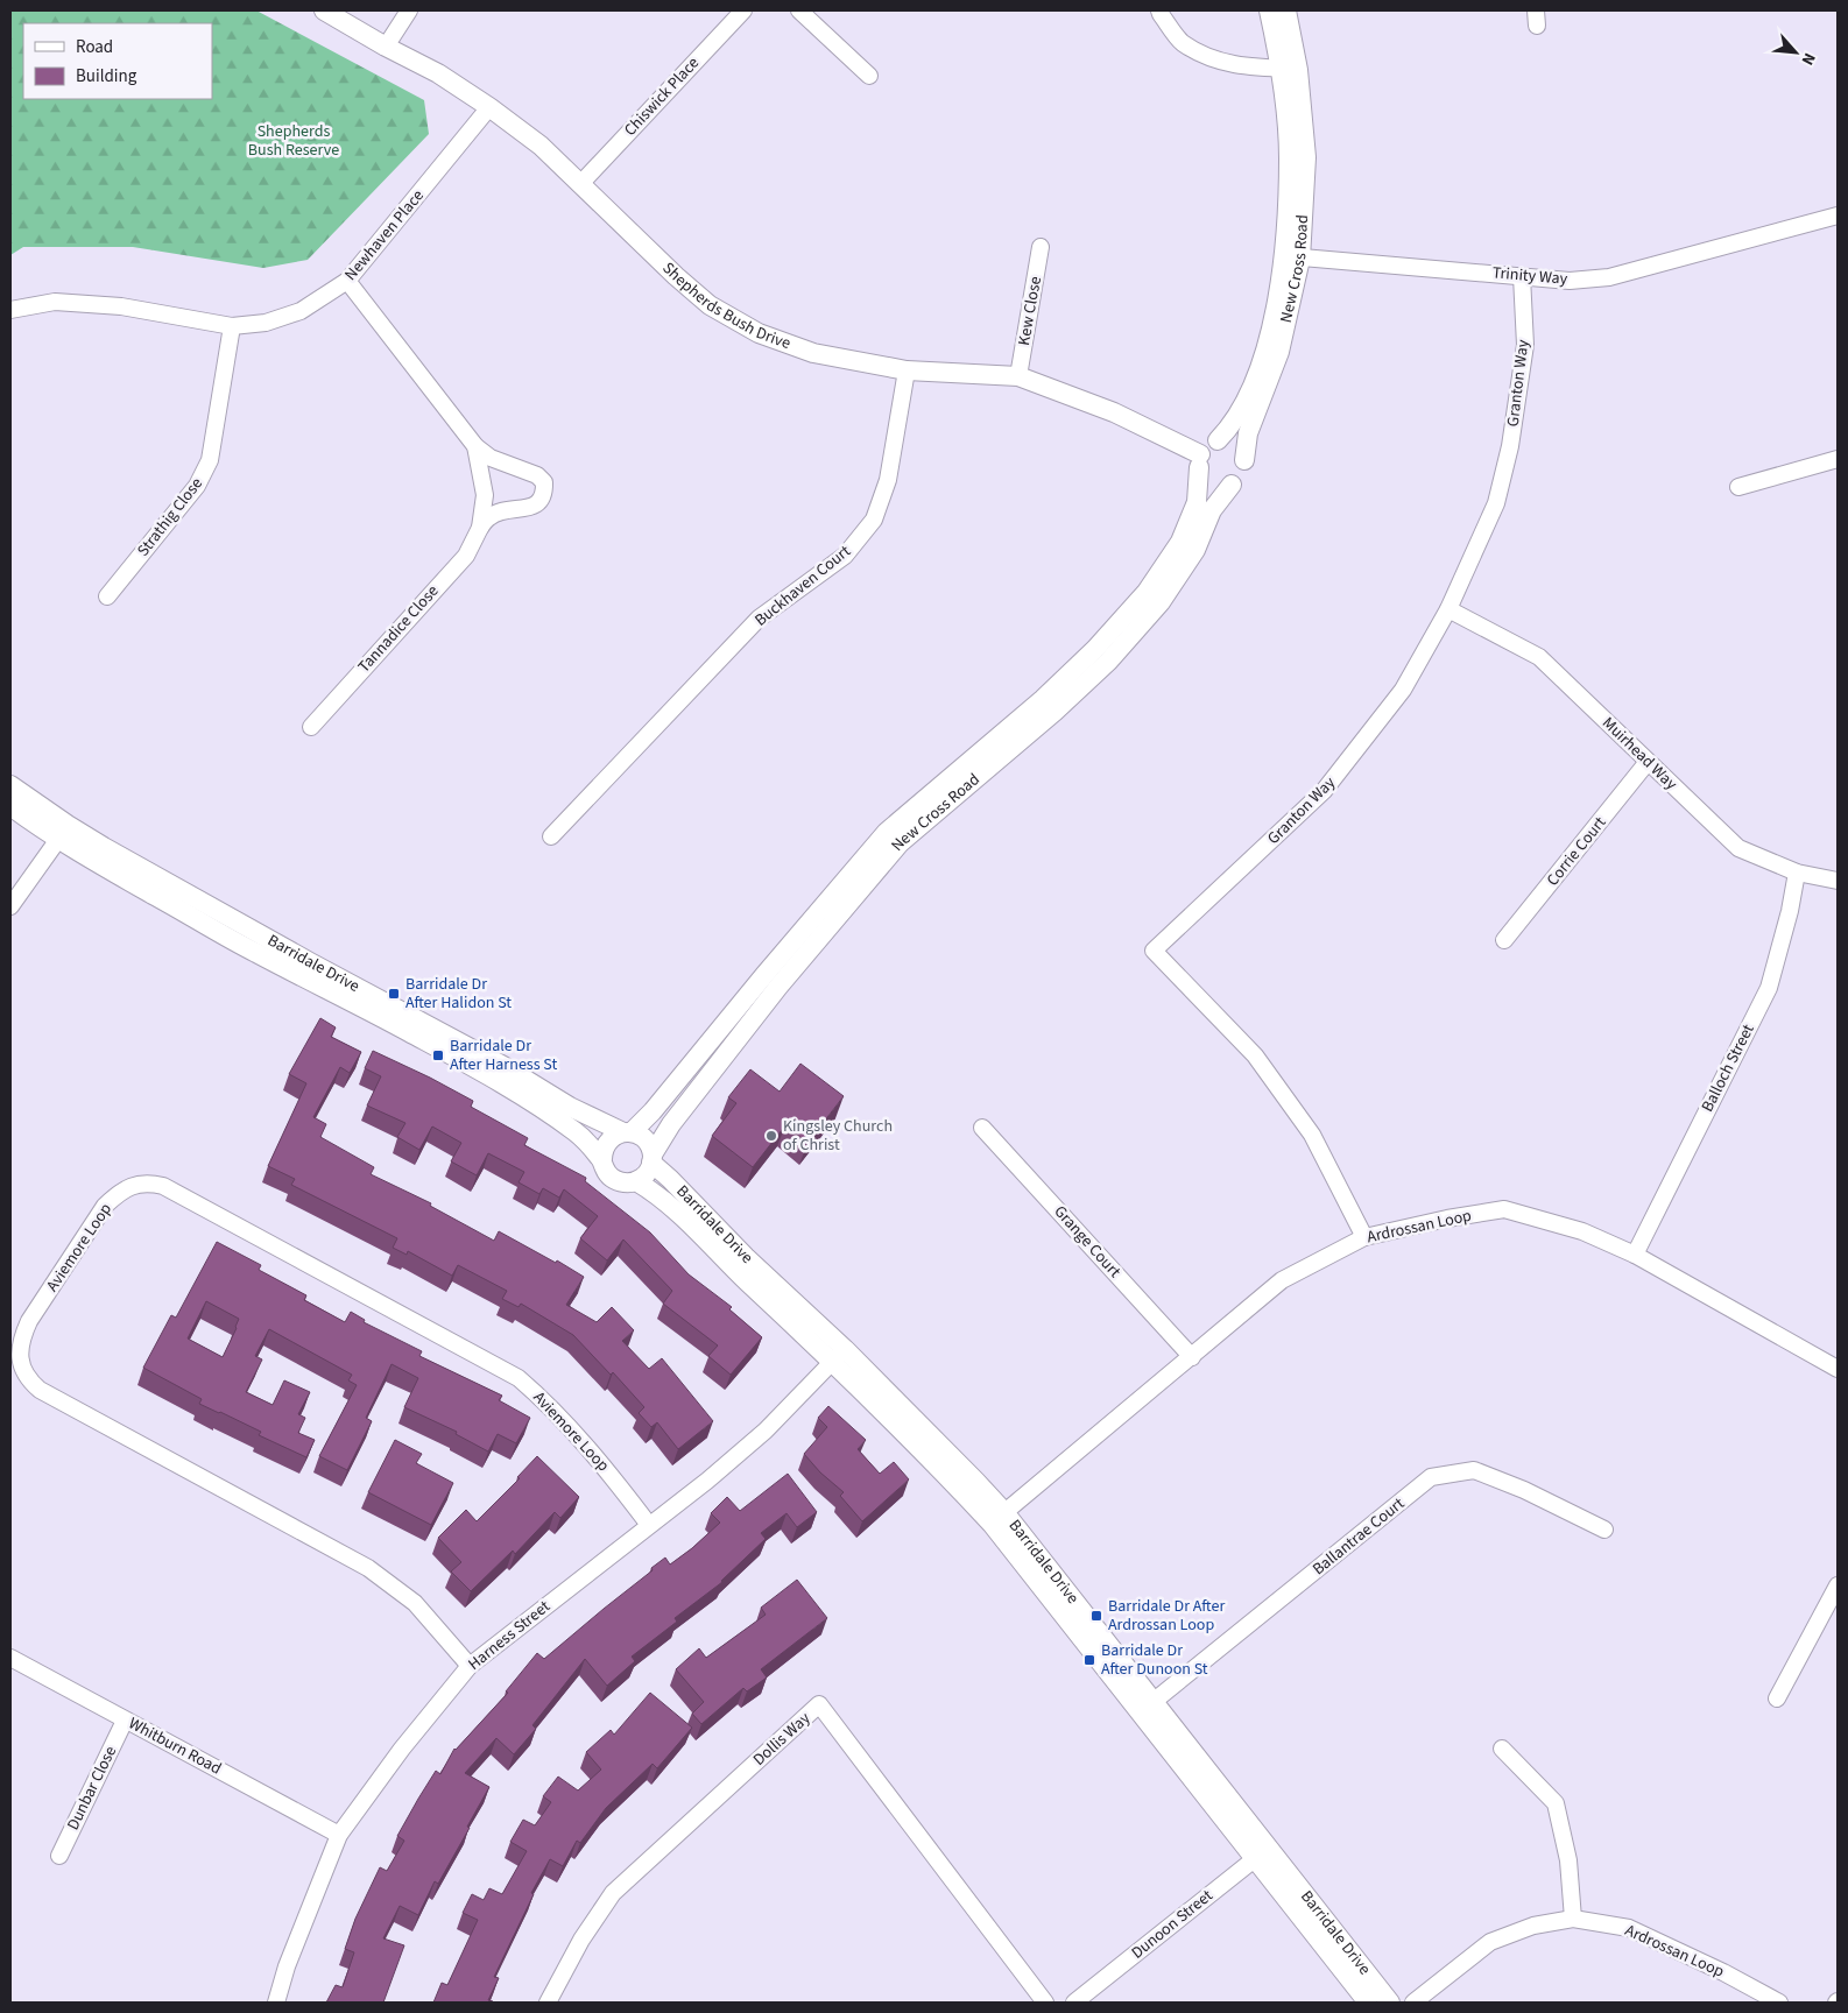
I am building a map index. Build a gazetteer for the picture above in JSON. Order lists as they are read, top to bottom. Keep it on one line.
{"streets":{"street":["Chiswick Place","Newhaven Place","New Cross Road","Trinity Way","Shepherds Bush Drive","Kew Close","Granton Way","Strathig Close","Buckhaven Court","Tannadice Close","Muirhead Way","Corrie Court","Barridale Drive","Balloch Street","Ardrossan Loop","Grange Court","Aviemore Loop","Ballantrae Court","Harness Street","Dollis Way","Whitburn Road","Dunbar Close","Dunoon Street"]},"crossings":[["Chiswick Place","Shepherds Bush Drive"],["Newhaven Place","Shepherds Bush Drive"],["Newhaven Place","Strathig Close"],["Newhaven Place","Tannadice Close"],["New Cross Road","Trinity Way"],["New Cross Road","Shepherds Bush Drive"],["New Cross Road","Barridale Drive"],["Trinity Way","Granton Way"],["Shepherds Bush Drive","Kew Close"],["Shepherds Bush Drive","Buckhaven Court"],["Granton Way","Muirhead Way"],["Granton Way","Ardrossan Loop"],["Muirhead Way","Corrie Court"],["Muirhead Way","Balloch Street"],["Barridale Drive","Ardrossan Loop"],["Barridale Drive","Ballantrae Court"],["Barridale Drive","Harness Street"],["Barridale Drive","Dunoon Street"],["Balloch Street","Ardrossan Loop"],["Ardrossan Loop","Grange Court"],["Aviemore Loop","Harness Street"],["Harness Street","Whitburn Road"],["Whitburn Road","Dunbar Close"]],"parks":["Shepherds Bush Reserve"],"places":{"transit":["Barridale Dr After Halidon St","Barridale Dr After Harness St","Barridale Dr After Ardrossan Loop","Barridale Dr After Dunoon St"],"other":["Kingsley Church of Christ"]},"legend":["Road","Building"],"north":"bottom right"}
